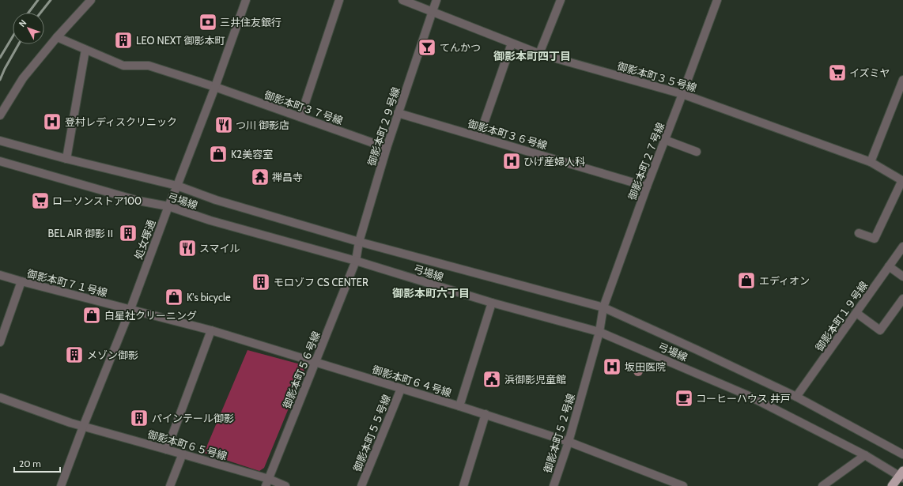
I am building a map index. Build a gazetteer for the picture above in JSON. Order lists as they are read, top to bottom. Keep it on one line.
{"streets":{"street":["御影本町３５号線","御影本町３７号線","御影本町２９号線","御影本町３６号線","御影本町２７号線","弓場線","処女塚通","御影本町７１号線","御影本町１９号線","御影本町５６号線","御影本町６４号線","御影本町５５号線","御影本町５２号線","御影本町６５号線"]},"crossings":[["御影本町３５号線","御影本町２９号線"],["御影本町３５号線","御影本町２７号線"],["御影本町３７号線","御影本町２９号線"],["御影本町３７号線","処女塚通"],["御影本町２９号線","御影本町３６号線"],["御影本町２９号線","弓場線"],["御影本町２９号線","御影本町５６号線"],["御影本町３６号線","御影本町２７号線"],["御影本町２７号線","弓場線"],["御影本町２７号線","御影本町５２号線"],["弓場線","処女塚通"],["弓場線","御影本町１９号線"],["弓場線","御影本町５６号線"],["弓場線","御影本町５２号線"],["処女塚通","御影本町７１号線"],["処女塚通","御影本町６４号線"],["処女塚通","御影本町６５号線"],["御影本町７１号線","御影本町６４号線"],["御影本町５６号線","御影本町６４号線"],["御影本町５６号線","御影本町６５号線"],["御影本町６４号線","御影本町５５号線"],["御影本町６４号線","御影本町５２号線"]],"districts":["御影本町四丁目","御影本町六丁目"],"places":{"bank":["三井住友銀行"],"building":["LEO NEXT 御影本町","BEL AIR 御影Ⅱ","モロゾフ CS CENTER","メゾン御影","パインテール御影"],"bar":["てんかつ"],"supermarket":["イズミヤ","ローソンストア100"],"hospital":["登村レディスクリニック","ひげ産婦人科","坂田医院"],"restaurant":["つ川 御影店","スマイル"],"shop":["K2美容室","エディオン","K's bicycle","白星社クリーニング"],"temple":["禅昌寺"],"public building":["浜御影児童館"],"cafe":["コーヒーハウス 井戸"]},"scale_bar":"20 m","north":"top left"}
